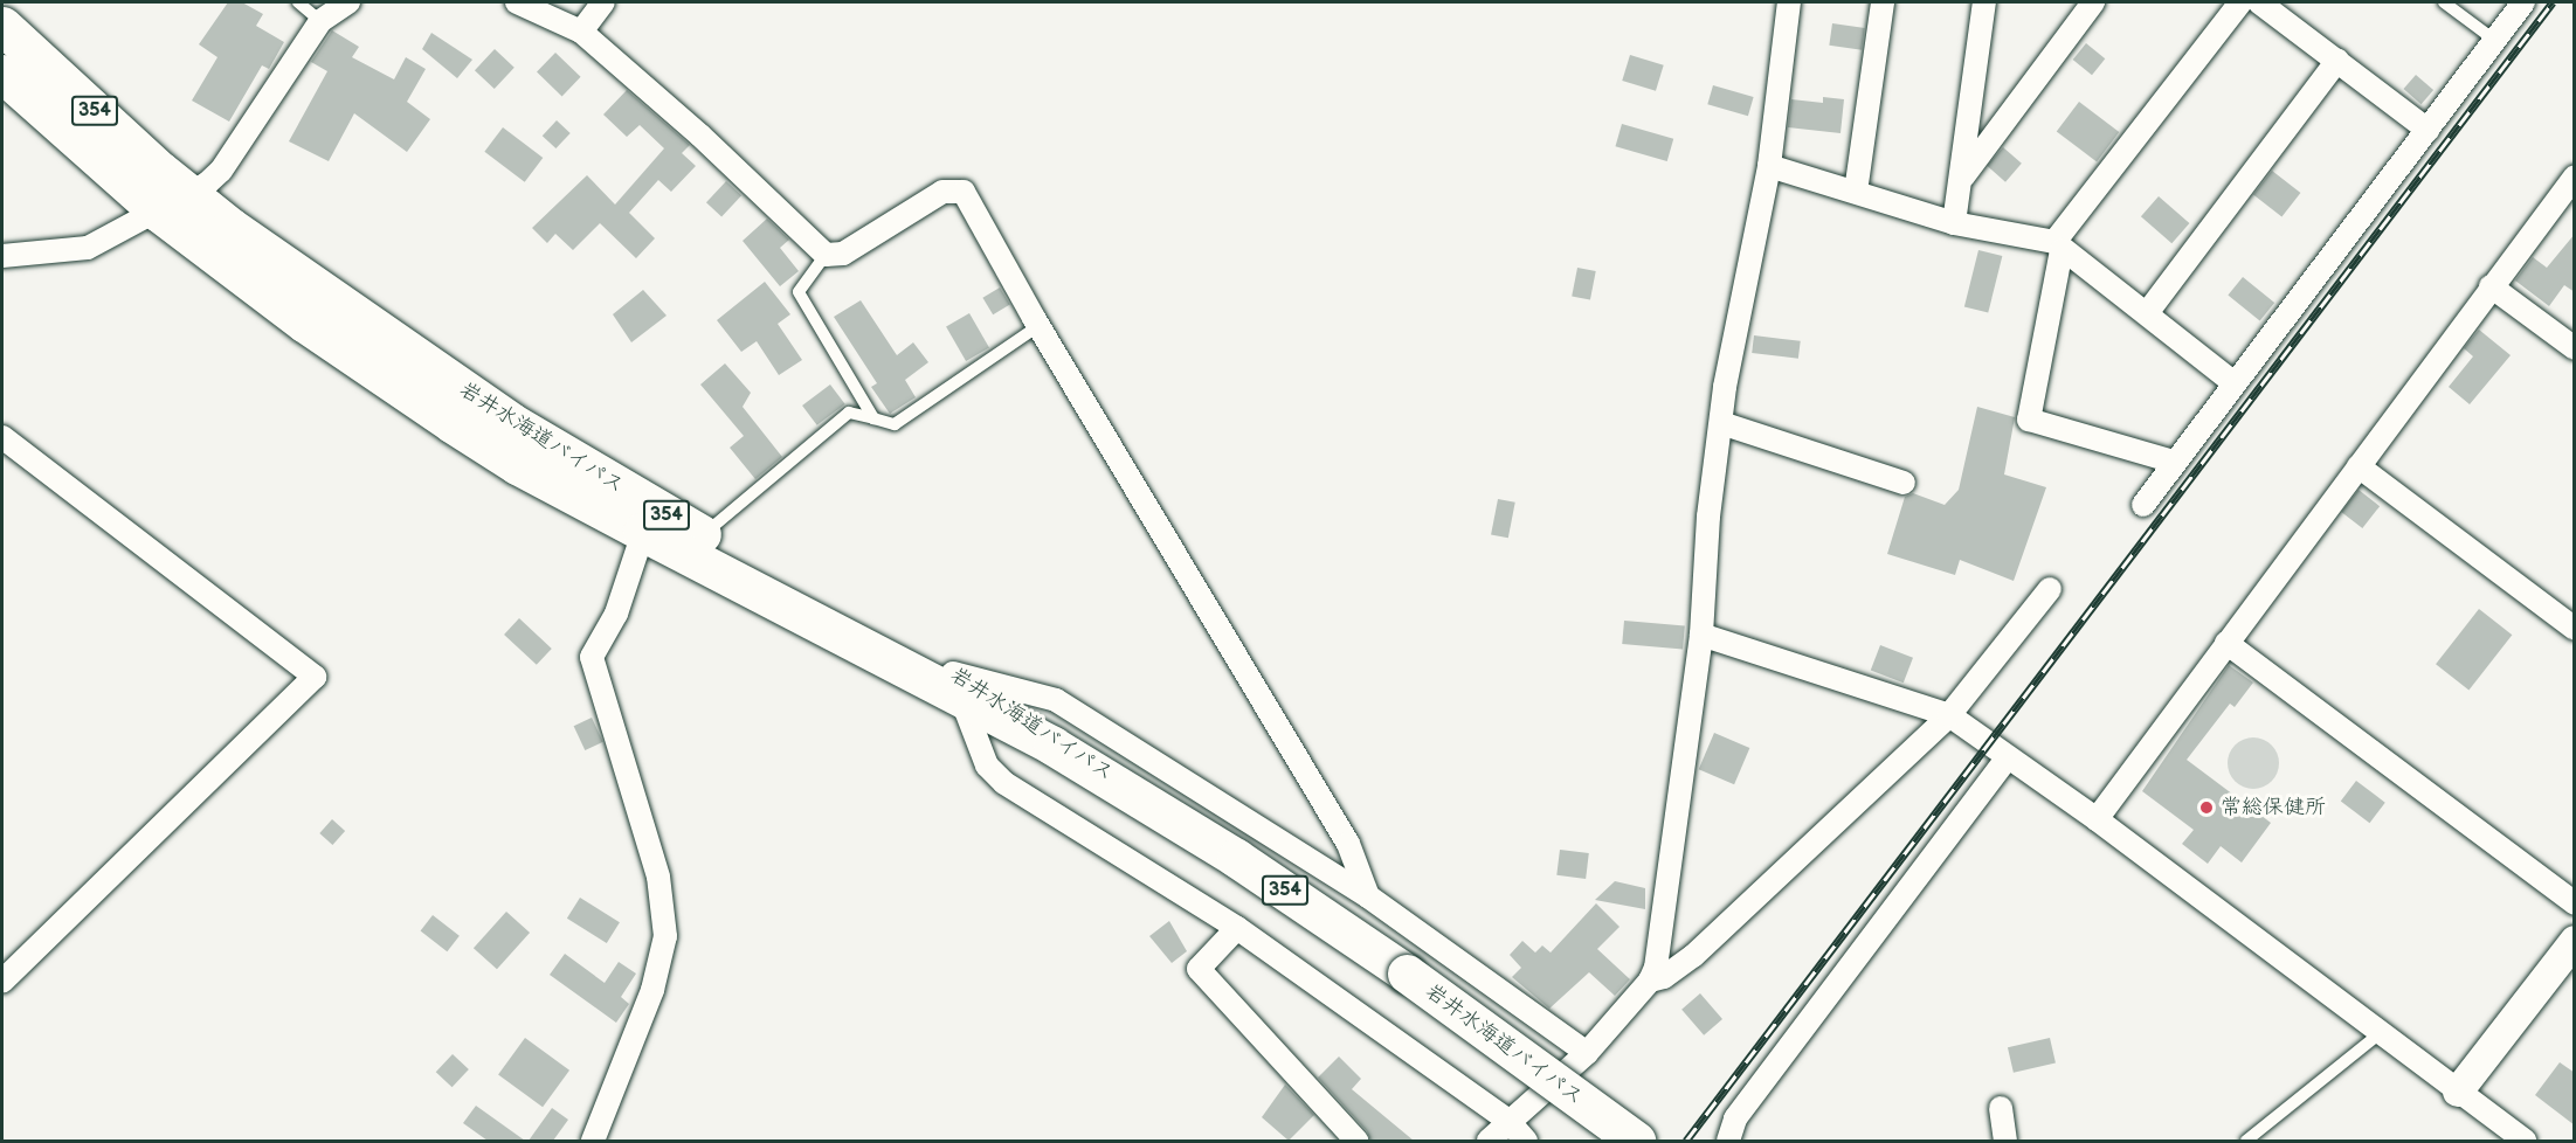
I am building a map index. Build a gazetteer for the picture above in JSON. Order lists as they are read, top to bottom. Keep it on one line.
{"streets":{"highway":["354","岩井水海道バイパス"]},"places":["常総保健所"]}
